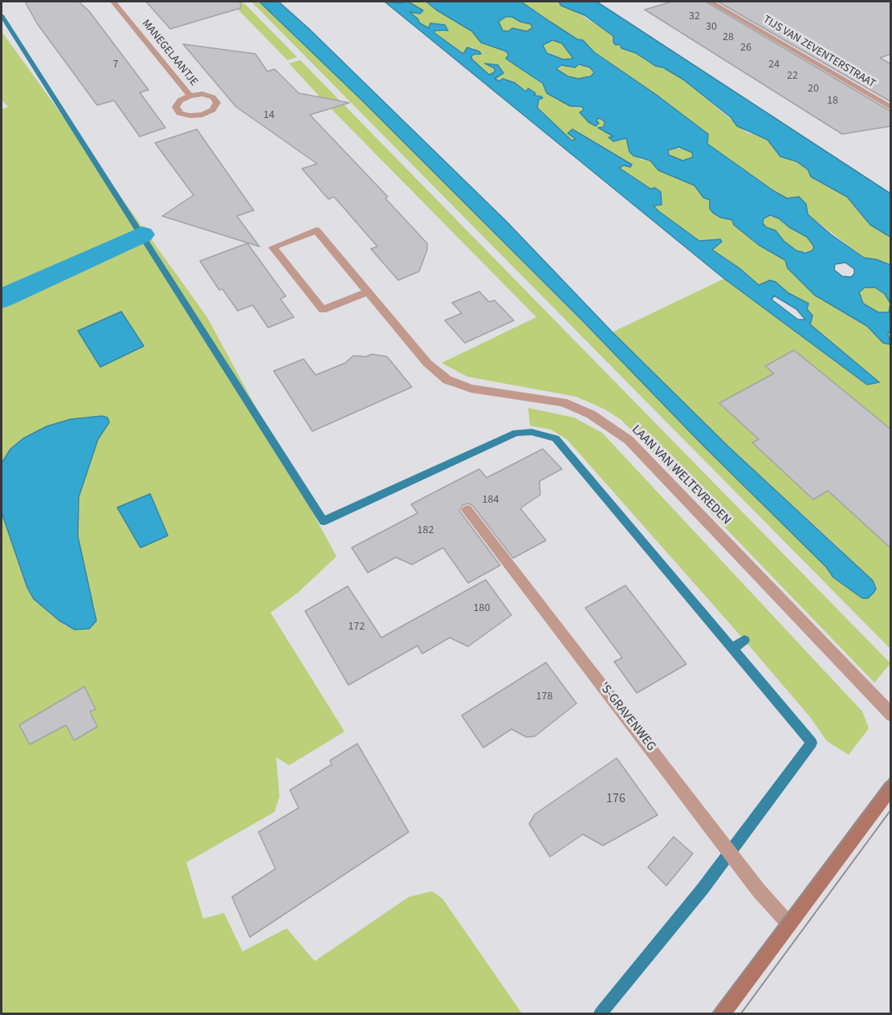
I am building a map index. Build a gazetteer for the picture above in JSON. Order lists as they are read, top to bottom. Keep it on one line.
{"streets":{"street":["TIJS VAN ZEVENTERSTRAAT","MANEGELAANTJE","LAAN VAN WELTEVREDEN","'S-GRAVENWEG"]},"house_numbers":["32","30","28","26","7","24","22","20","18","14","184","182","180","172","178","176"]}
